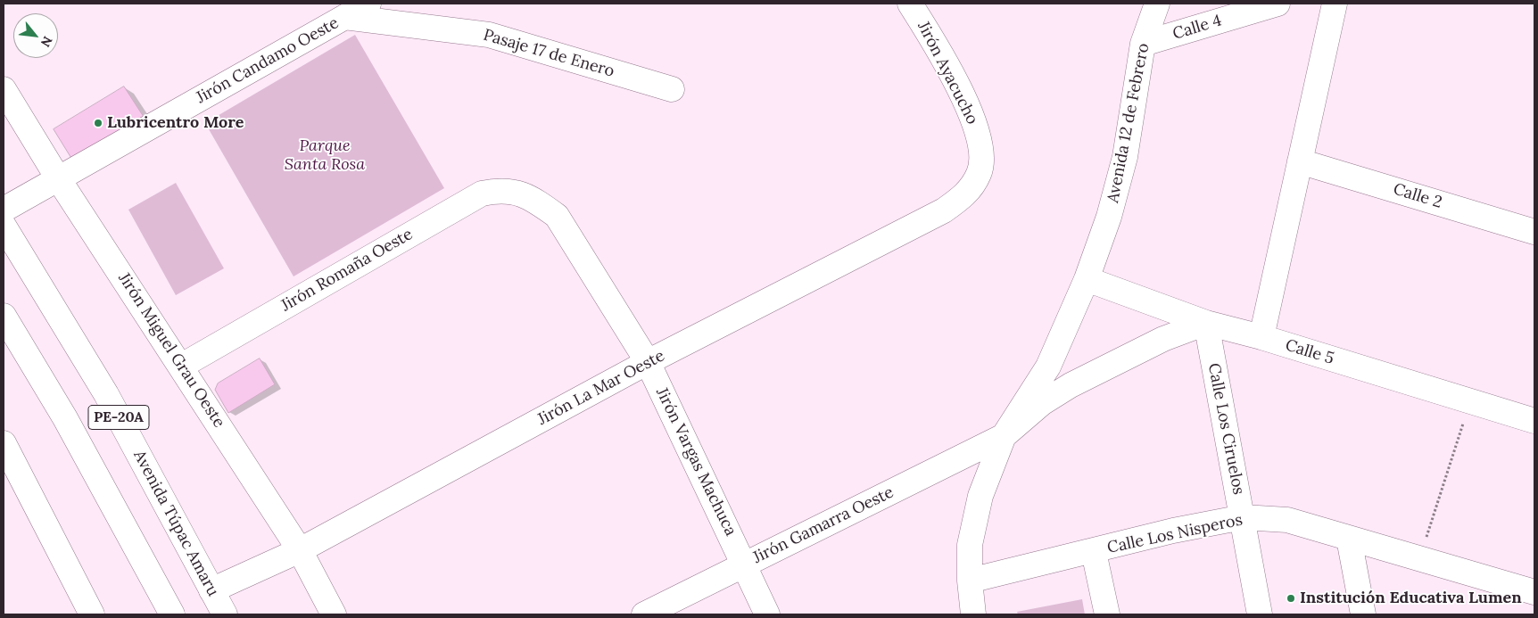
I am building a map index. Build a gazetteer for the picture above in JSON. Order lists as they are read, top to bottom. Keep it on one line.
{"streets":{"main road":["Calle 4","Pasaje 17 de Enero","Jirón Candamo Oeste","Jirón Ayacucho","Avenida 12 de Febrero","Calle 2","Jirón Romaña Oeste","Jirón Miguel Grau Oeste","Calle 5","Jirón La Mar Oeste","PE-20A","Calle Los Ciruelos","Jirón Vargas Machuca","Avenida Túpac Amaru","Jirón Gamarra Oeste","Calle Los Nisperos"]},"crossings":[["Calle 4","Avenida 12 de Febrero"],["Pasaje 17 de Enero","Jirón Candamo Oeste"],["Jirón Candamo Oeste","Jirón Miguel Grau Oeste"],["Jirón Ayacucho","Jirón La Mar Oeste"],["Avenida 12 de Febrero","Calle 5"],["Avenida 12 de Febrero","Jirón Gamarra Oeste"],["Avenida 12 de Febrero","Calle Los Nisperos"],["Jirón Romaña Oeste","Jirón Miguel Grau Oeste"],["Jirón Romaña Oeste","Jirón Vargas Machuca"],["Jirón Miguel Grau Oeste","Jirón La Mar Oeste"],["Calle 5","Calle Los Ciruelos"],["Jirón La Mar Oeste","Jirón Vargas Machuca"],["Jirón La Mar Oeste","Avenida Túpac Amaru"],["Calle Los Ciruelos","Calle Los Nisperos"],["Jirón Vargas Machuca","Jirón Gamarra Oeste"]],"parks":["Parque Santa Rosa"],"places":["Lubricentro More","Institución Educativa Lumen"],"north":"bottom right"}
